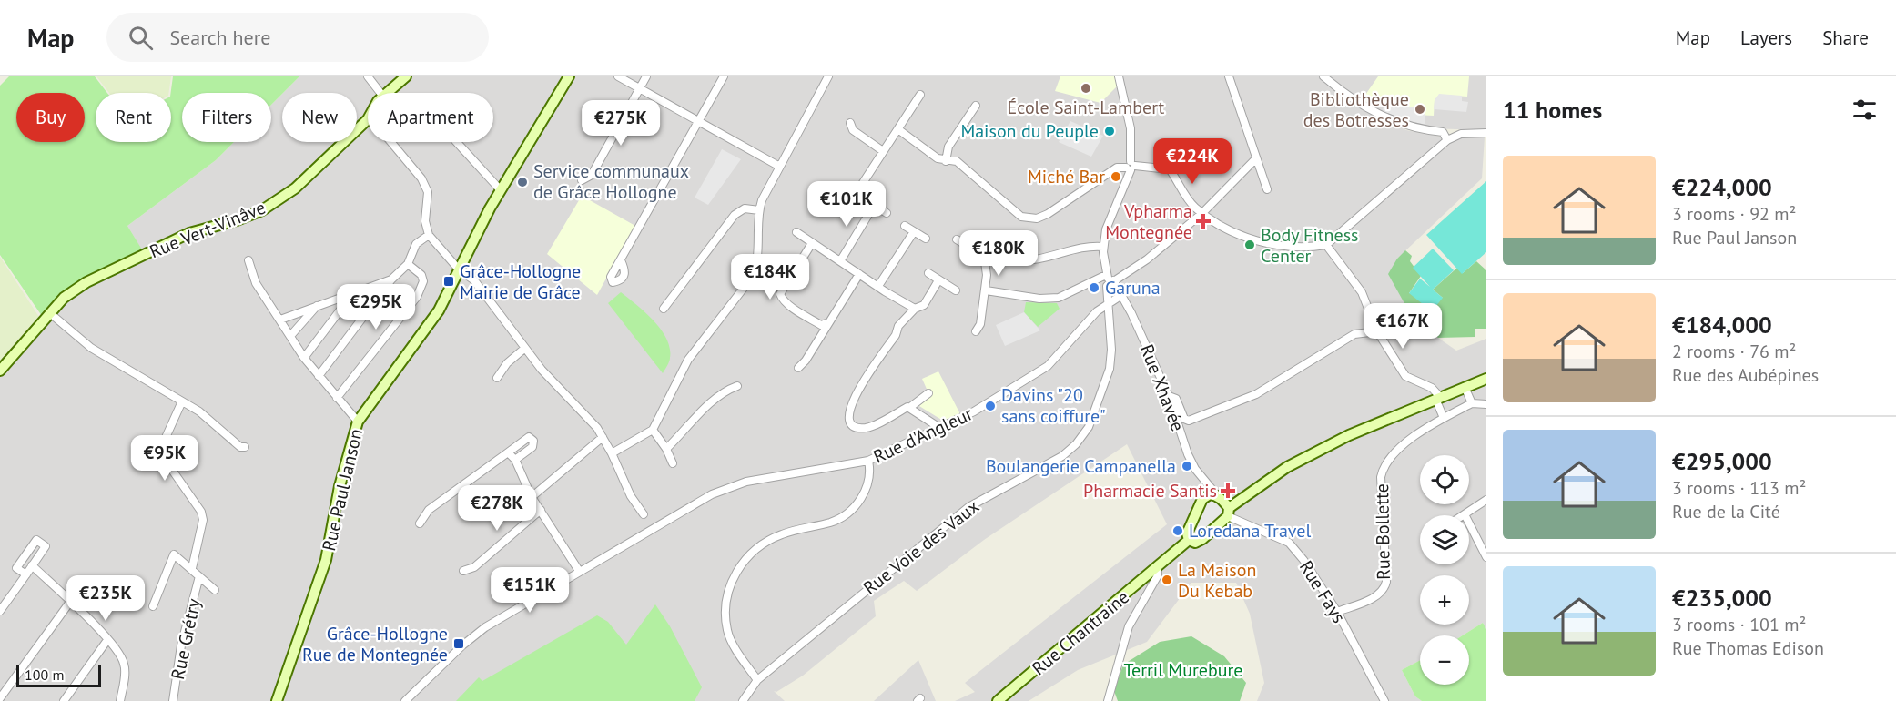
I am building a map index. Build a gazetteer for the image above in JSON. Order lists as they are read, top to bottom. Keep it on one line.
{"streets":{"street":["Rue Vert-Vinâve","Rue Xhavée","Rue d'Angleur","Rue Paul Janson","Rue Bollette","Rue Voie des Vaux","Rue Fays","Rue Chantraine","Rue Grétry"]},"crossings":[["Rue Xhavée","Rue d'Angleur"],["Rue Xhavée","Rue Voie des Vaux"],["Rue d'Angleur","Rue Voie des Vaux"],["Rue Bollette","Rue Fays"]],"parks":["Terril Murebure"],"places":{"other":["École Saint-Lambert","Bibliothèque des Botresses","Maison du Peuple","Miché Bar","Service communaux de Grâce Hollogne","Body Fitness Center","Garuna","Davins \"20 sans coiffure\"","Boulangerie Campanella","Loredana Travel","La Maison Du Kebab"],"health":["Vpharma Montegnée","Pharmacie Santis"],"transit":["Grâce-Hollogne Mairie de Grâce","Grâce-Hollogne Rue de Montegnée"]},"scale_bar":"100 m","page":{"header":"Map","search":"Search here","nav":["Map","Layers","Share"],"heading":"11 homes","chip":["Buy","Rent","Filters","New","Apartment"],"price":["€275K","€224K","€101K","€180K","€184K","€295K","€167K","€95K","€278K","€151K","€235K"],"list":[{"name":"€224,000","note":"3 rooms · 92 m² · Rue Paul Janson"},{"name":"€184,000","note":"2 rooms · 76 m² · Rue des Aubépines"},{"name":"€295,000","note":"3 rooms · 113 m² · Rue de la Cité"},{"name":"€235,000","note":"3 rooms · 101 m² · Rue Thomas Edison"}],"map_buttons":["+","−"],"scale":"100 m"}}
